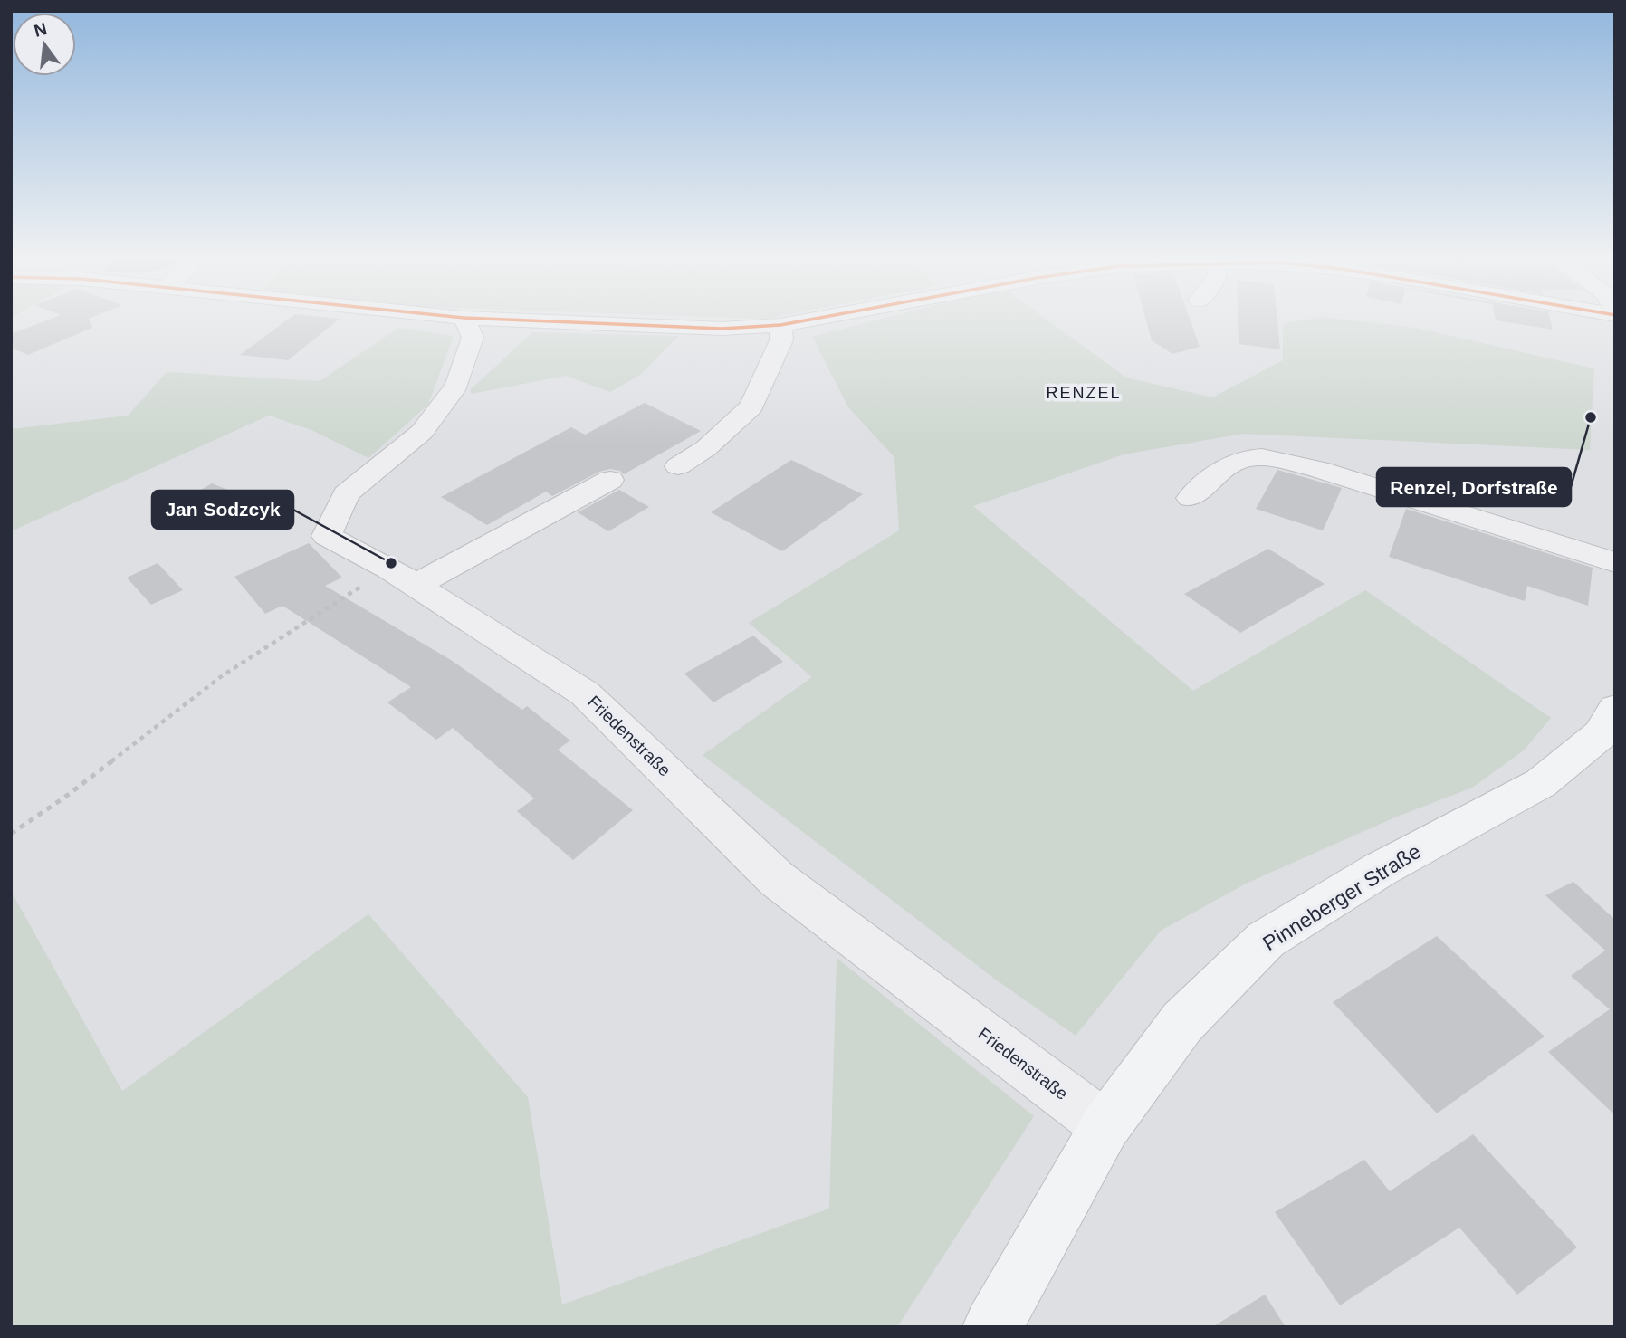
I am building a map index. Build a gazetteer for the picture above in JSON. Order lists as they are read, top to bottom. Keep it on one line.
{"streets":{"main road":["Pinneberger Straße"],"street":["Friedenstraße"]},"crossings":[["Friedenstraße","Pinneberger Straße"]],"districts":["RENZEL"],"places":["Renzel, Dorfstraße","Jan Sodzcyk"],"north":"top"}
